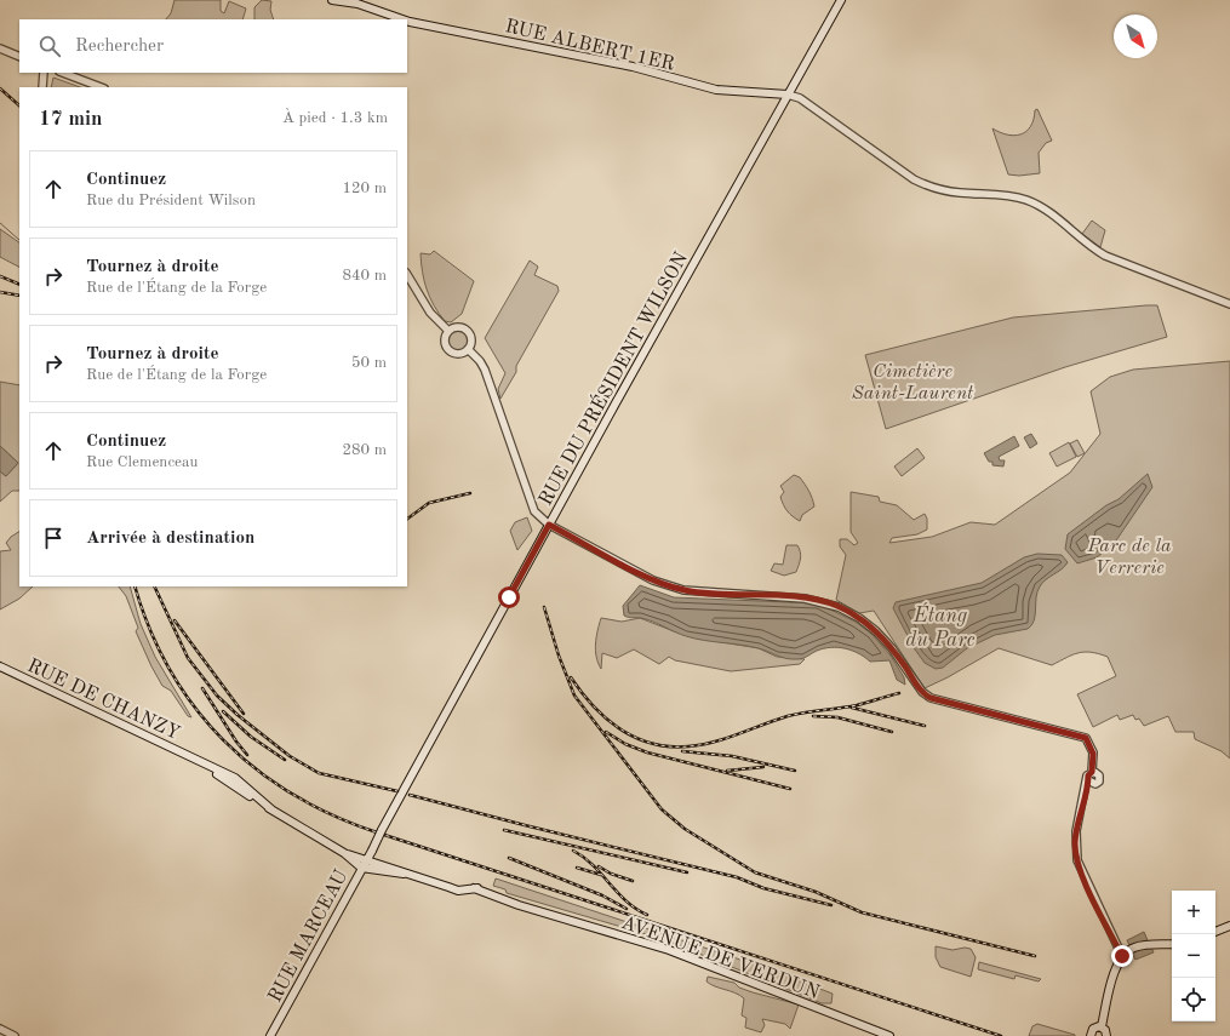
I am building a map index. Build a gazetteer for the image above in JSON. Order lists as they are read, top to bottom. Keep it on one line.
{"streets":{"main road":["RUE ALBERT 1ER","RUE DU PRÉSIDENT WILSON","RUE DE CHANZY","RUE MARCEAU","AVENUE DE VERDUN"]},"crossings":[["RUE ALBERT 1ER","RUE DU PRÉSIDENT WILSON"],["RUE DU PRÉSIDENT WILSON","RUE MARCEAU"],["RUE DE CHANZY","RUE MARCEAU"],["RUE DE CHANZY","AVENUE DE VERDUN"],["RUE MARCEAU","AVENUE DE VERDUN"]],"water":["Étang du Parc"],"parks":["Cimetière Saint-Laurent","Parc de la Verrerie"],"north":"bottom right","page":{"search":"Rechercher","heading":["17 min","À pied · 1.3 km"],"list":[["Continuez","Rue du Président Wilson","120 m"],["Tournez à droite","Rue de l'Étang de la Forge","840 m"],["Tournez à droite","Rue de l'Étang de la Forge","50 m"],["Continuez","Rue Clemenceau","280 m"],"Arrivée à destination"],"map_buttons":["+","−"]}}
